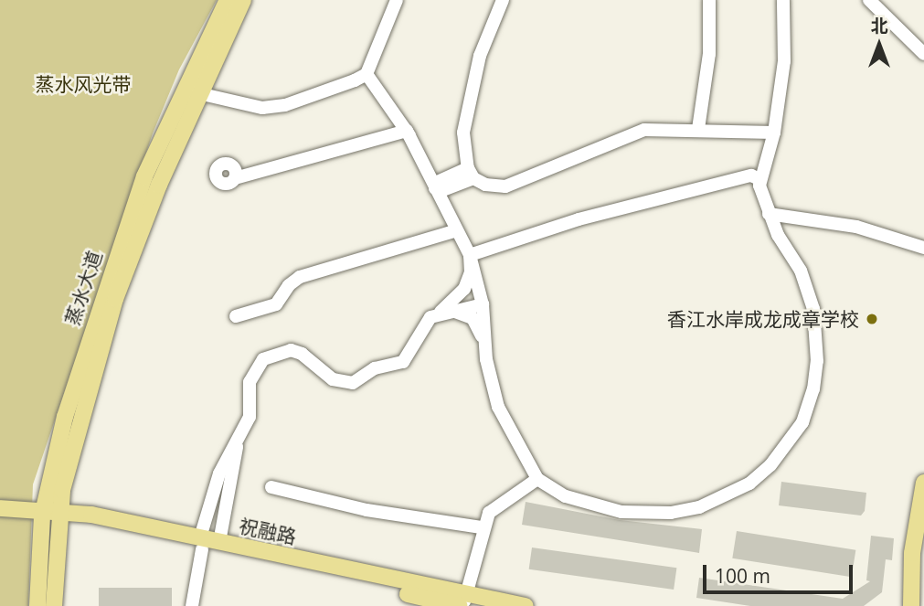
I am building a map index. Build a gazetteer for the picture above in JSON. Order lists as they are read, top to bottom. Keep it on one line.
{"streets":{"main road":["蒸水大道","祝融路"]},"crossings":[["蒸水大道","祝融路"]],"parks":["蒸水风光带"],"places":["香江水岸成龙成章学校"],"scale_bar":"100 m","north":"top"}
